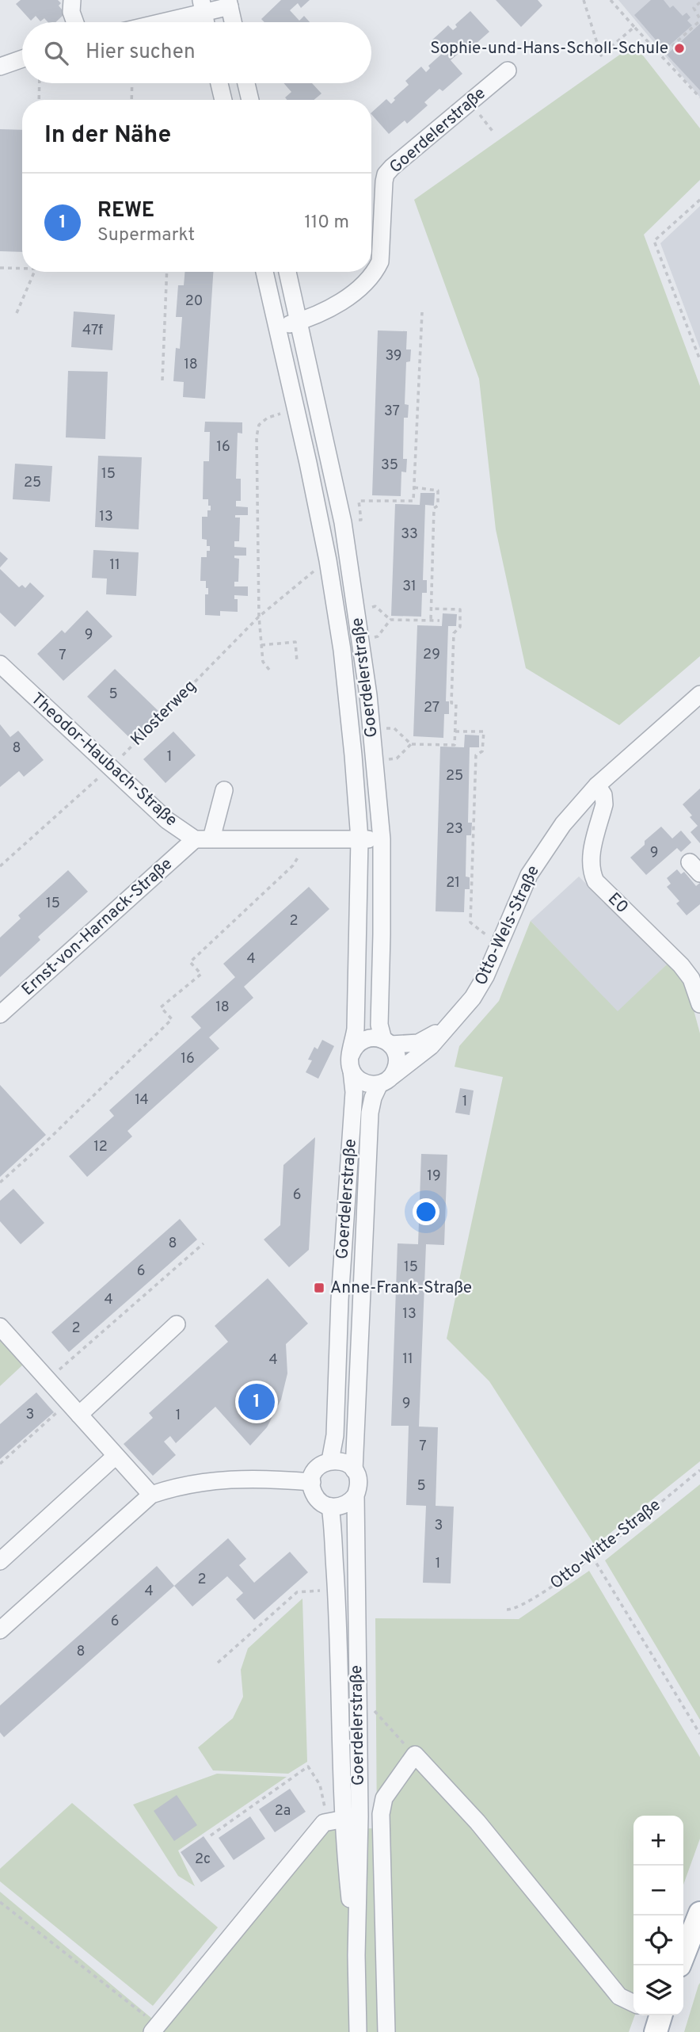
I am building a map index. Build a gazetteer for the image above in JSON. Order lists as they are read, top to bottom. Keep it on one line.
{"streets":{"street":["Goerdelerstraße","Theodor-Haubach-Straße","E0","Otto-Wels-Straße","Ernst-von-Harnack-Straße"],"path":["Klosterweg","Otto-Witte-Straße"]},"crossings":[["Goerdelerstraße","Klosterweg"],["Goerdelerstraße","Otto-Wels-Straße"],["Klosterweg","Theodor-Haubach-Straße"],["Theodor-Haubach-Straße","Ernst-von-Harnack-Straße"],["E0","Otto-Wels-Straße"]],"places":{"other":["Sophie-und-Hans-Scholl-Schule"],"transit":["Anne-Frank-Straße"]},"house_numbers":["20","47f","39","18","37","16","35","15","25","13","33","11","31","9","29","7","5","27","8","1","25","23","9","21","15","2","4","18","16","14","1","12","19","6","8","15","6","4","13","2","11","4","9","3","1","7","5","3","1","2","4","6","8","2a","2c"],"page":{"search":"Hier suchen","heading":"In der Nähe","list":[{"mark":"1","name":"REWE","note":"Supermarkt","value":"110 m"}],"pins":"1","map_buttons":["+","−"]}}
